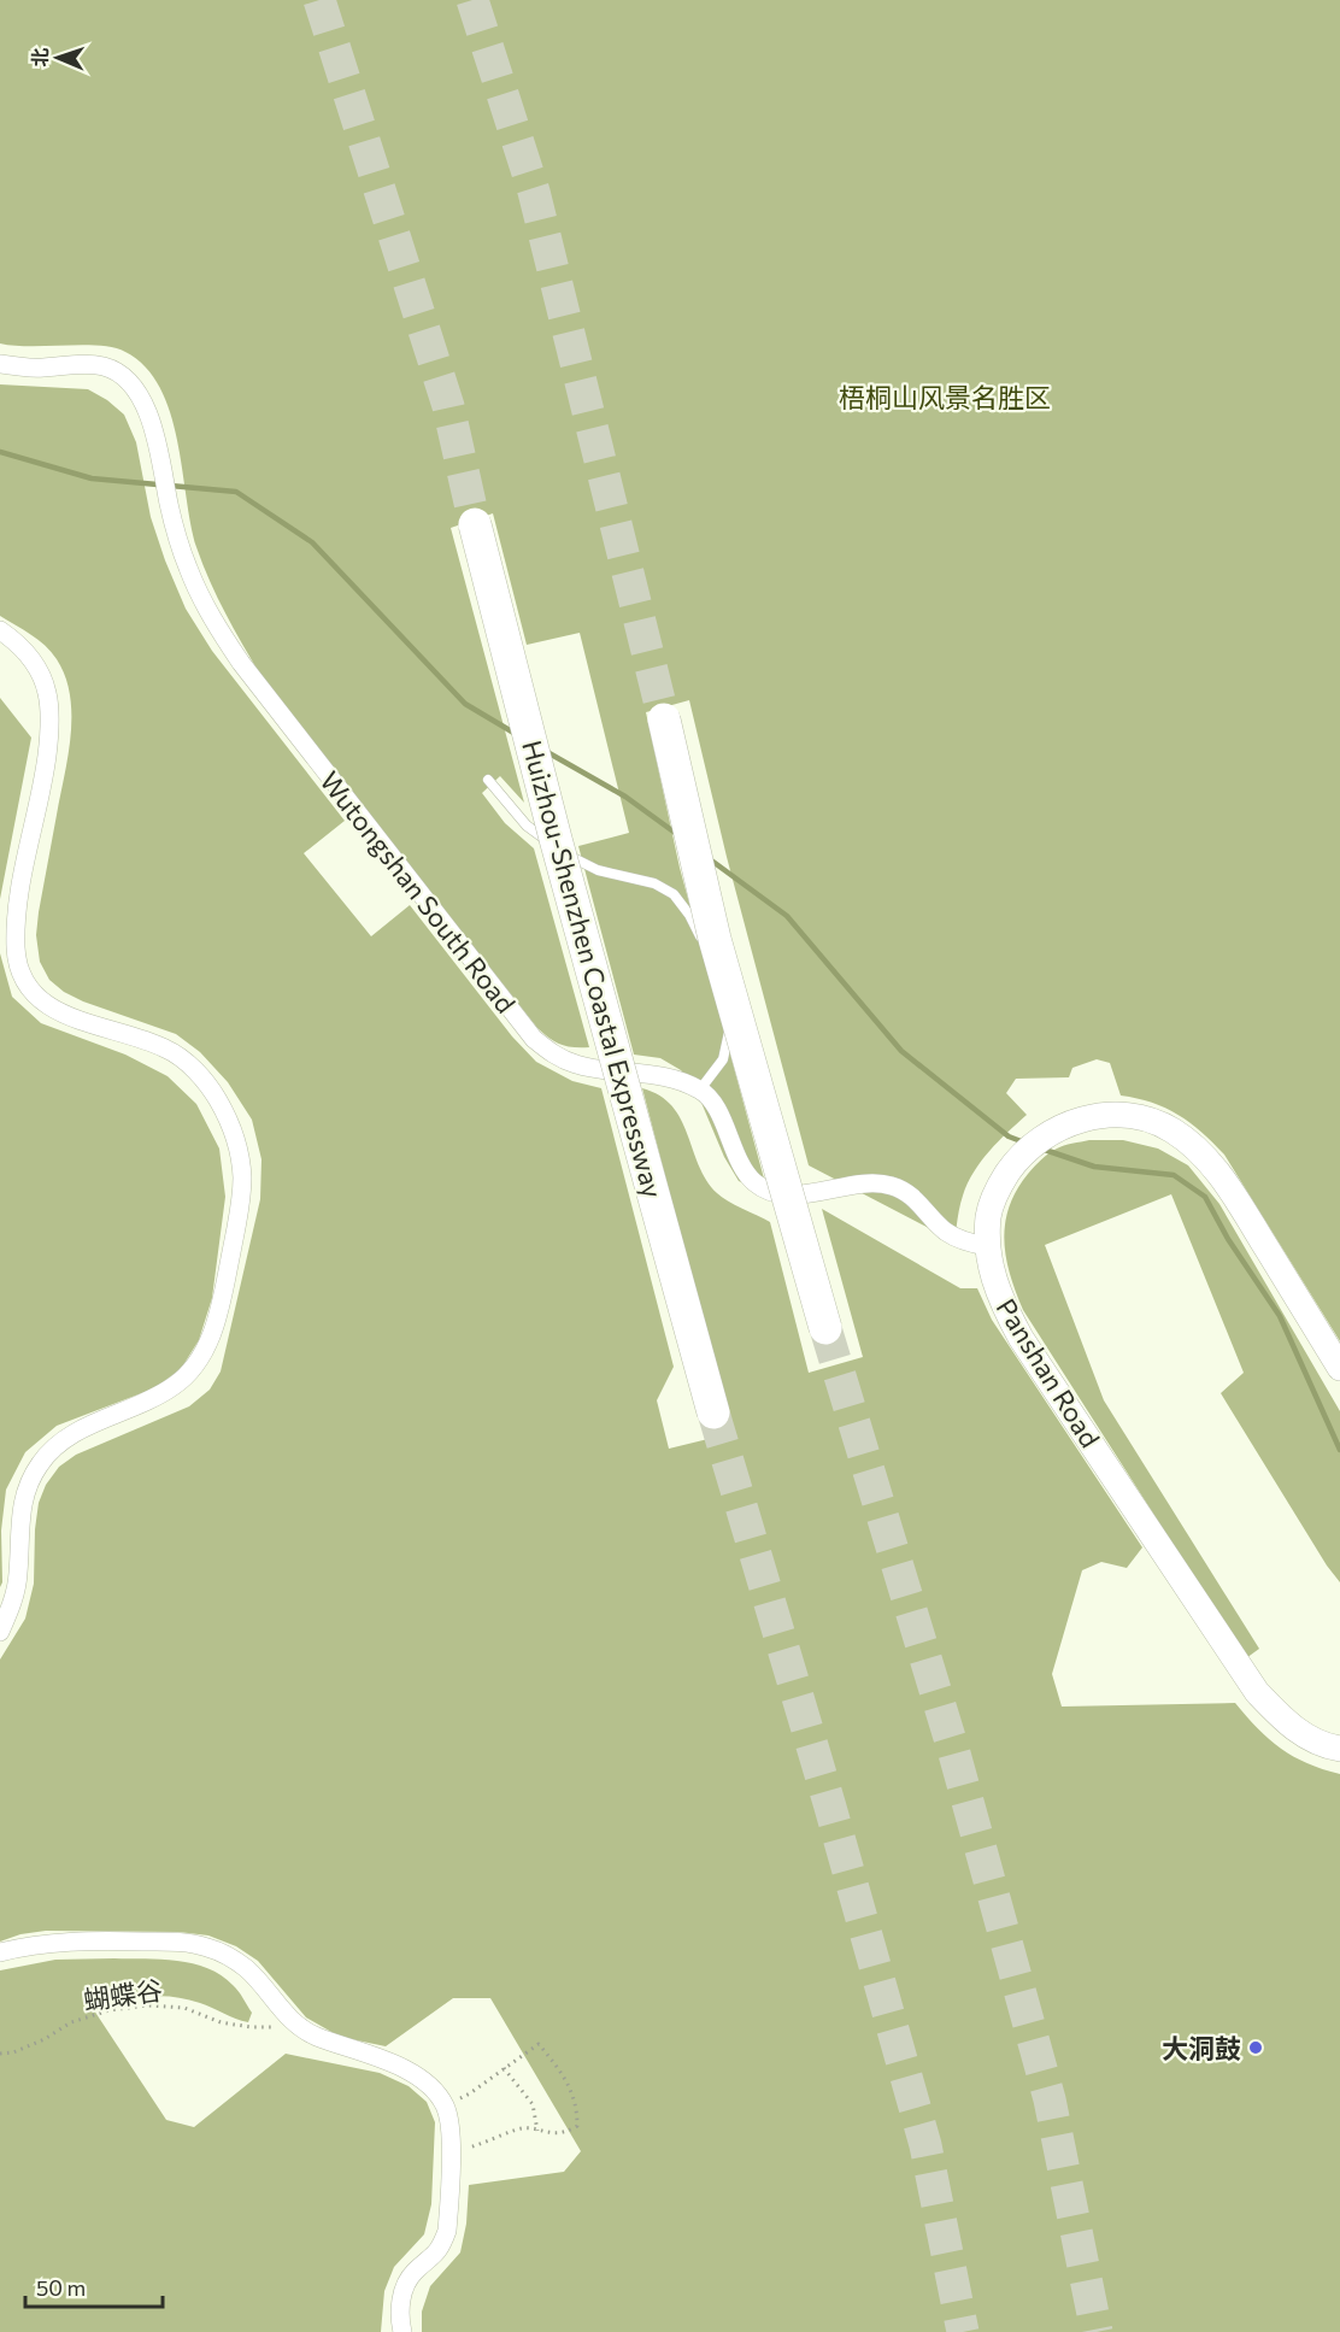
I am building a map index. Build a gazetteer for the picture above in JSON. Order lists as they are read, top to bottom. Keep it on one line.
{"streets":{"highway":["Huizhou-Shenzhen Coastal Expressway"],"main road":["Panshan Road"],"street":["Wutongshan South Road"],"path":["蝴蝶谷"]},"parks":["梧桐山风景名胜区"],"places":["大洞鼓"],"scale_bar":"50 m","north":"left"}
